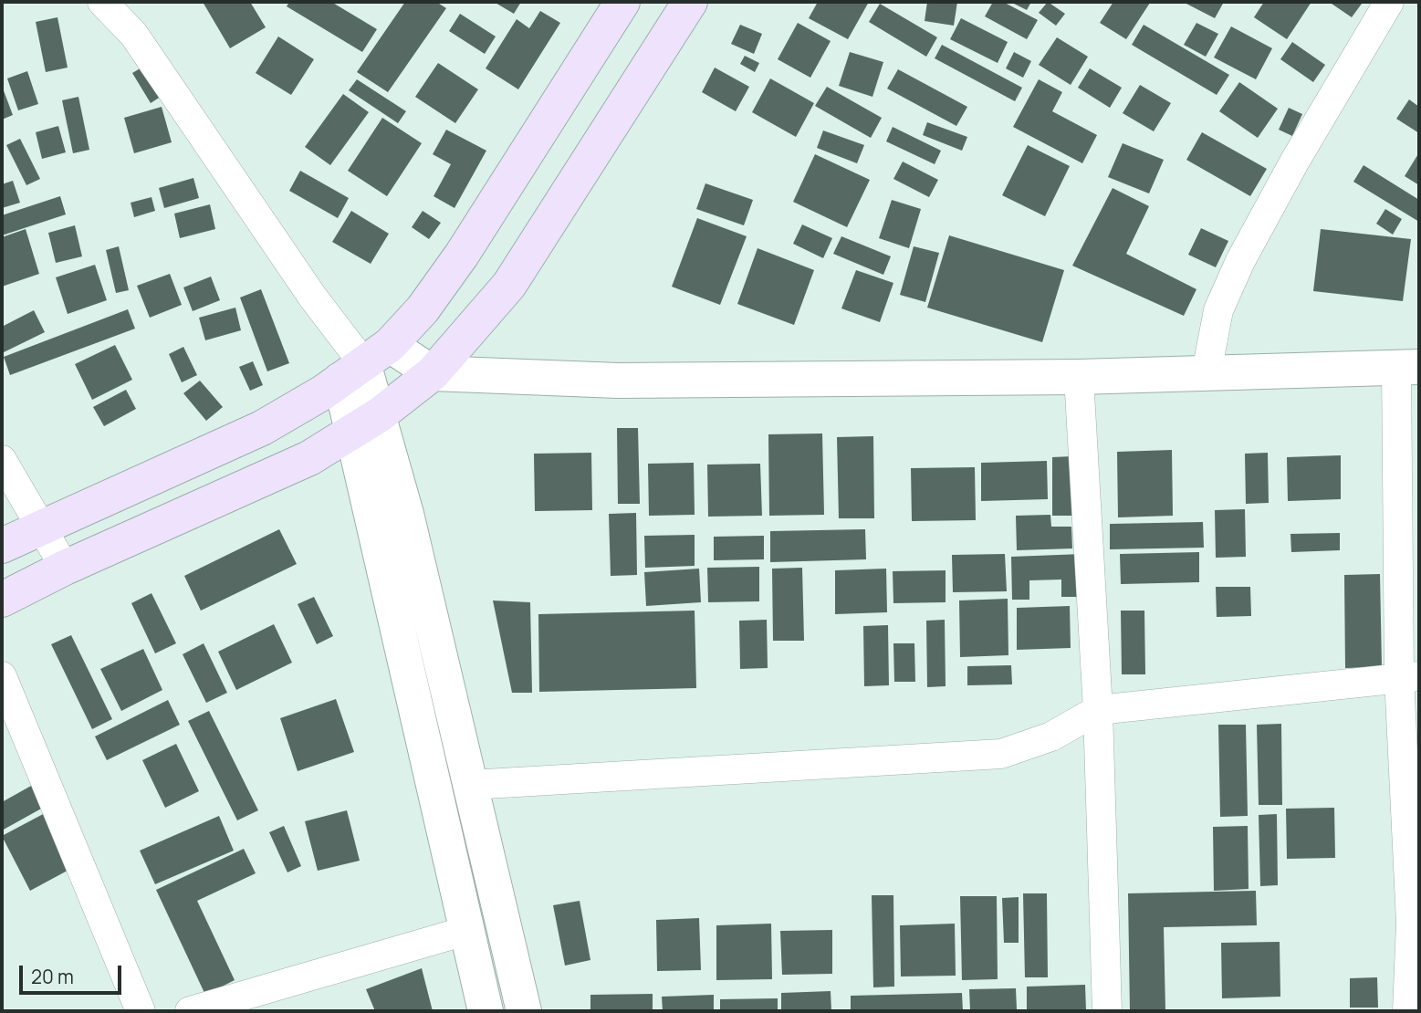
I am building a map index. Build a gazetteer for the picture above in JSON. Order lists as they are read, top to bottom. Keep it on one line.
{"scale_bar":"20 m"}
